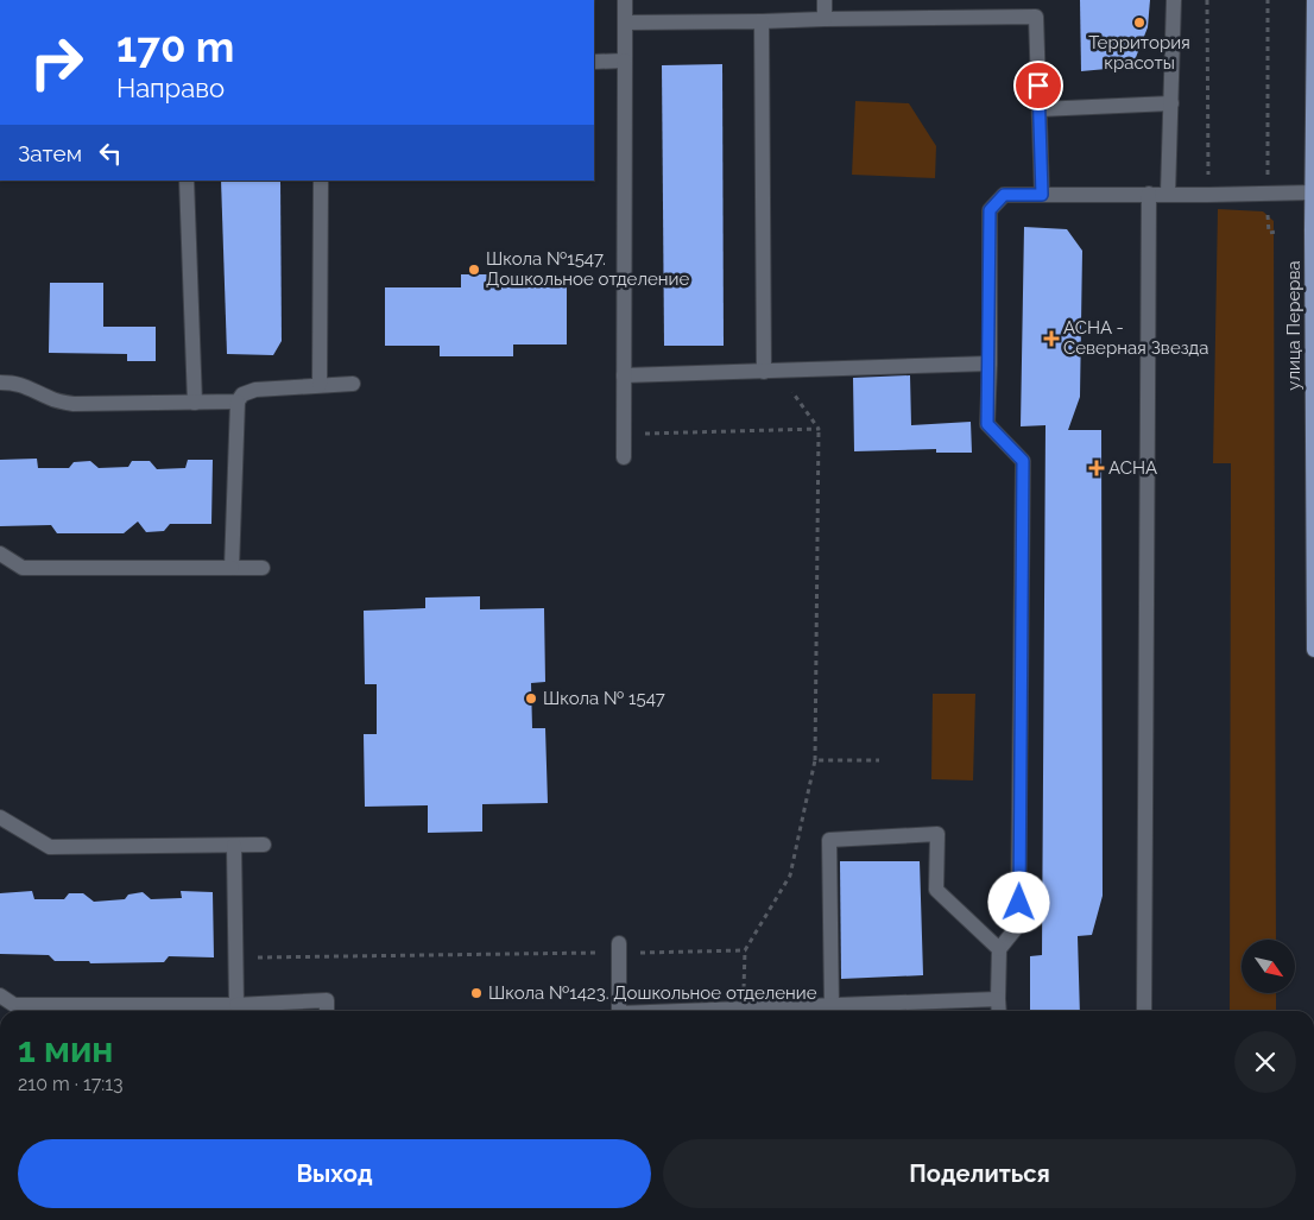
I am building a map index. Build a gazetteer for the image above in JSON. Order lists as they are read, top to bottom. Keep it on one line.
{"streets":{"main road":["улица Перерва"]},"places":{"other":["Территория красоты","Школа №1547. Дошкольное отделение","Школа № 1547","Школа №1423. Дошкольное отделение"],"health":["АСНА - Северная Звезда","АСНА"]},"north":"bottom right","page":{"turn":["170 m","Направо"],"then":"Затем","heading":["1 мин","210 m · 17:13"],"buttons":["Выход","Поделиться"]}}
